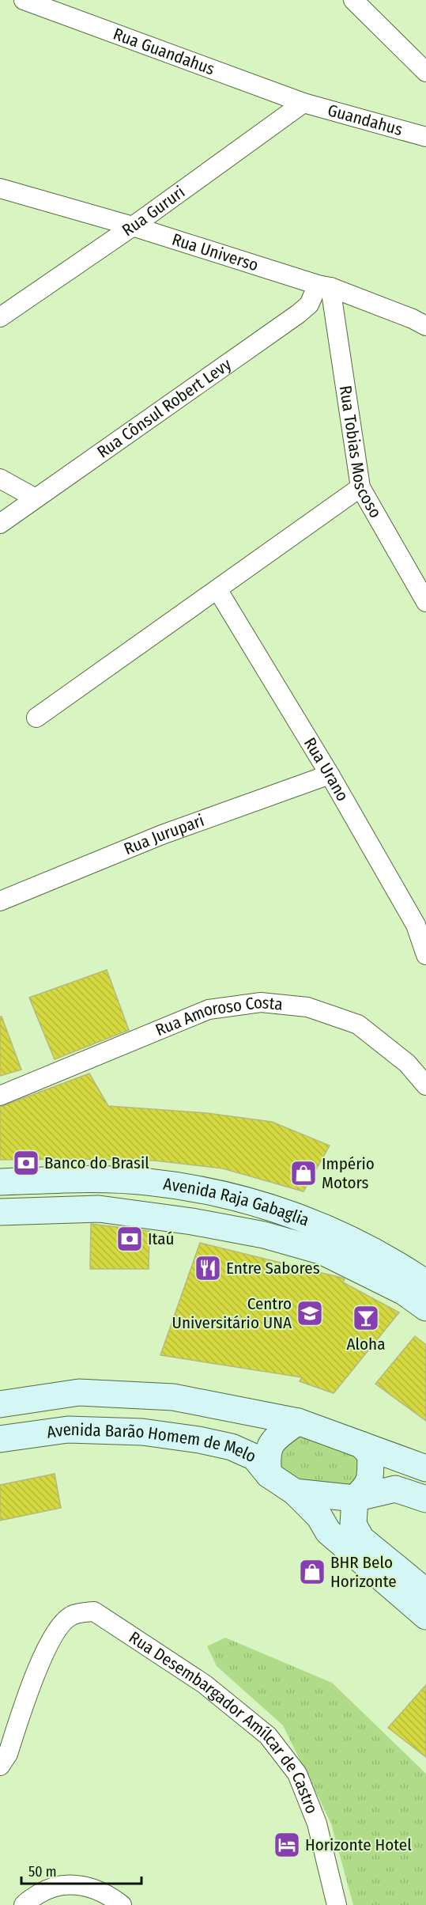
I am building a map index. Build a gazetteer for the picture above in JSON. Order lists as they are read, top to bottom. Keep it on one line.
{"streets":{"main road":["Avenida Raja Gabaglia","Avenida Barão Homem de Melo"],"street":["Rua Guandahus","Guandahus","Rua Gururi","Rua Universo","Rua Cônsul Robert Levy","Rua Tobias Moscoso","Rua Urano","Rua Jurupari","Rua Amoroso Costa","Rua Desembargador Amílcar de Castro"]},"crossings":[["Rua Guandahus","Guandahus"],["Rua Guandahus","Rua Gururi"],["Guandahus","Rua Gururi"],["Rua Gururi","Rua Universo"],["Rua Universo","Rua Cônsul Robert Levy"],["Rua Universo","Rua Tobias Moscoso"],["Rua Cônsul Robert Levy","Rua Tobias Moscoso"],["Rua Urano","Rua Jurupari"]],"places":{"bank":["Banco do Brasil","Itaú"],"shop":["Império Motors","BHR Belo Horizonte"],"restaurant":["Entre Sabores"],"school or university":["Centro Universitário UNA"],"bar":["Aloha"],"hotel":["Horizonte Hotel"]},"scale_bar":"50 m"}
